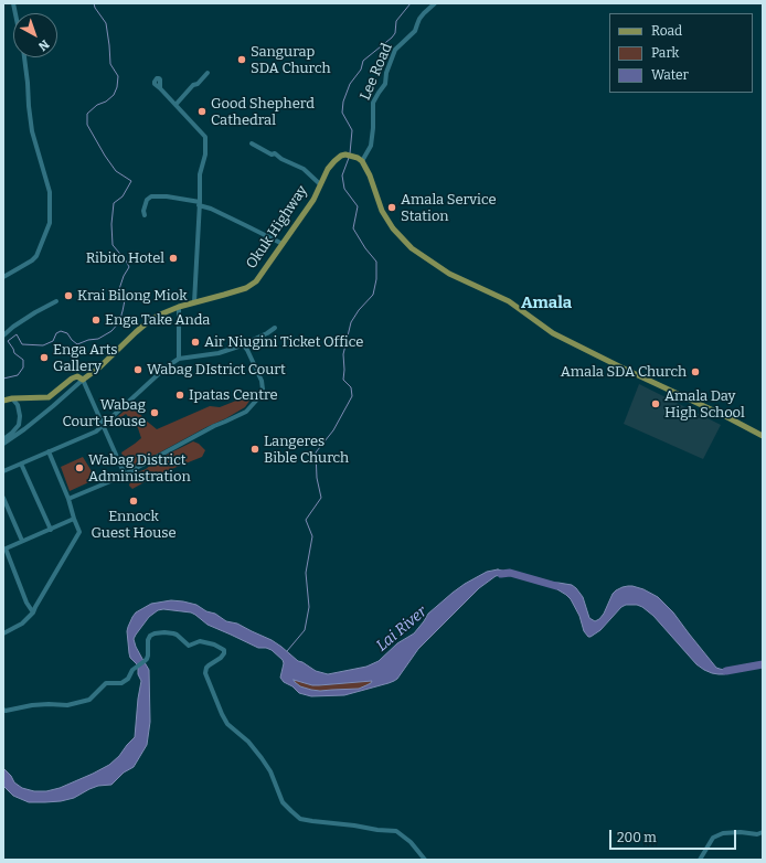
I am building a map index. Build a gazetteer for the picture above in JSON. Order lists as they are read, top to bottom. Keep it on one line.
{"streets":{"main road":["Okuk Highway"],"street":["Lee Road"]},"crossings":[["Lee Road","Okuk Highway"]],"districts":["Amala"],"water":["Lai River"],"places":["Sangurap SDA Church","Good Shepherd Cathedral","Amala Service Station","Ribito Hotel","Krai Bilong Miok","Enga Take Anda","Air Niugini Ticket Office","Enga Arts Gallery","Wabag DIstrict Court","Amala SDA Church","Ipatas Centre","Amala Day High School","Wabag Court House","Langeres Bible Church","Wabag District Administration","Ennock Guest House"],"legend":["Road","Park","Water"],"scale_bar":"200 m","north":"bottom right"}
